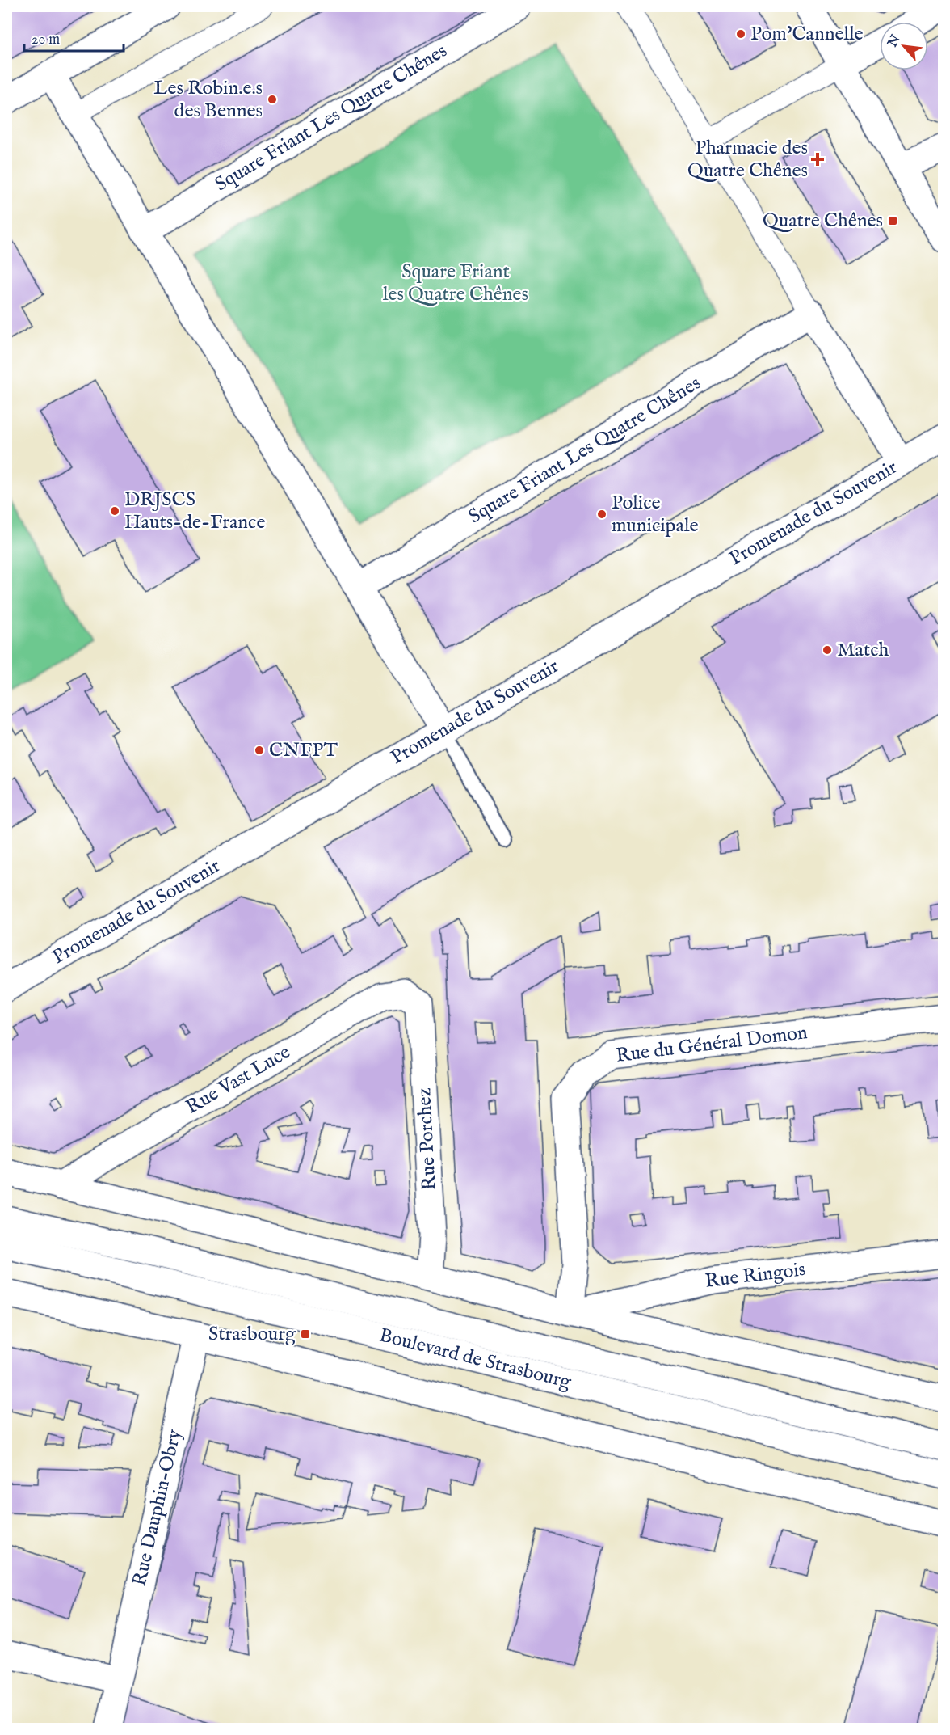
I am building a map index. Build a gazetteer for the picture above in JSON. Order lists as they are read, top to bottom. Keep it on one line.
{"streets":{"street":["Square Friant Les Quatre Chênes","Promenade du Souvenir","Rue du Général Domon","Rue Vast Luce","Rue Porchez","Rue Ringois","Boulevard de Strasbourg","Rue Dauphin-Obry"]},"crossings":[["Rue du Général Domon","Rue Ringois"],["Rue Vast Luce","Rue Porchez"]],"parks":["Square Friant les Quatre Chênes"],"places":{"other":["Pom'Cannelle","Les Robin.e.s des Bennes","DRJSCS Hauts-de-France","Police municipale","Match","CNFPT"],"health":["Pharmacie des Quatre Chênes"],"transit":["Quatre Chênes","Strasbourg"]},"scale_bar":"20 m","north":"top left"}
